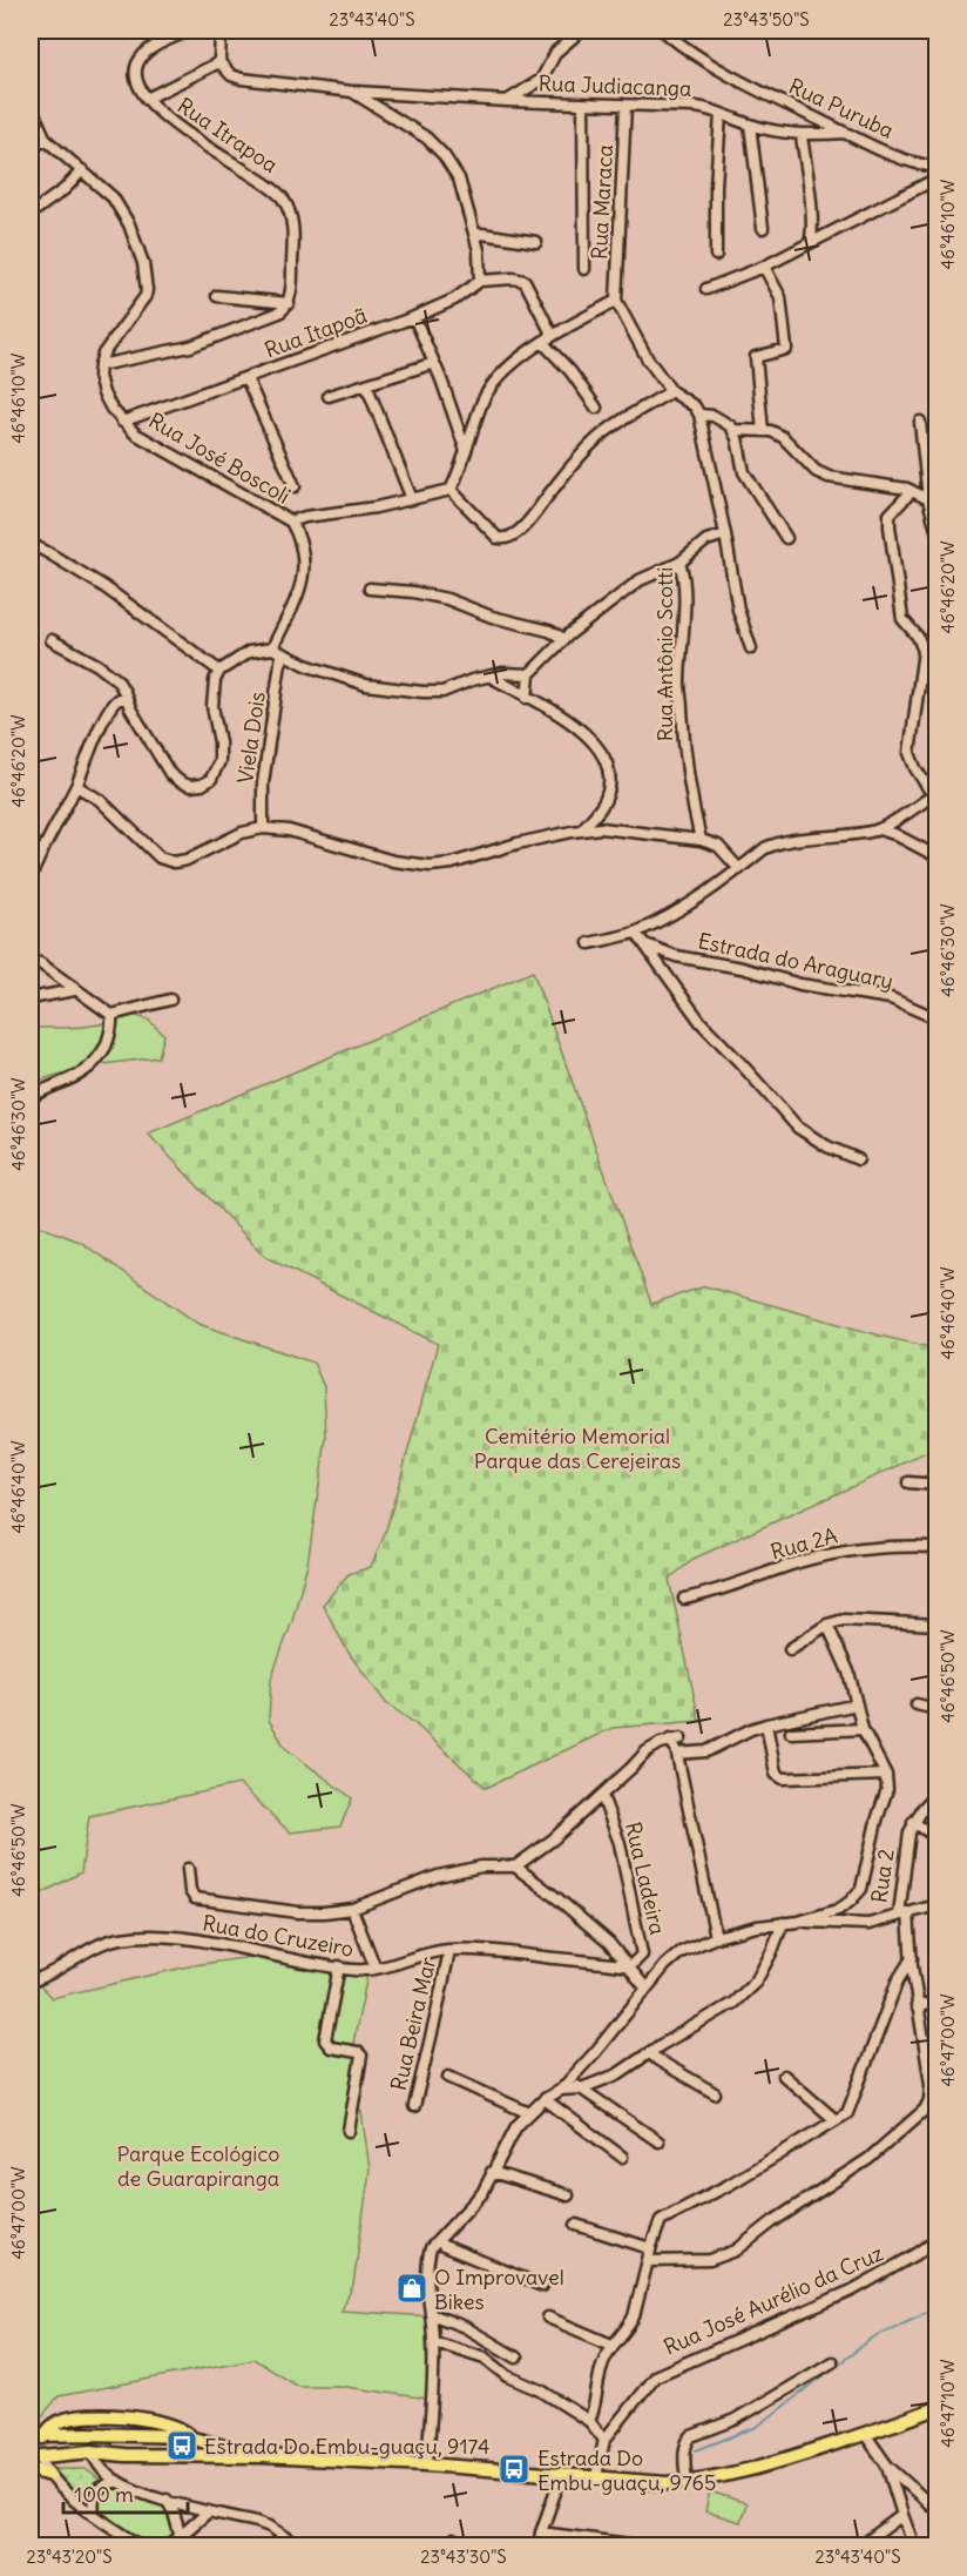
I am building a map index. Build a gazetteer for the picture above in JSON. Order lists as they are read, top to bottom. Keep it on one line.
{"streets":{"street":["Rua Judiacanga","Rua Puruba","Rua Itrapoa","Rua Maraca","Rua Itapoã","Rua José Boscoli","Rua Antônio Scotti","Viela Dois","Estrada do Araguary","Rua 2A","Rua 2","Rua Ladeira","Rua do Cruzeiro","Rua Beira Mar","Rua José Aurélio da Cruz"]},"crossings":[["Rua Judiacanga","Rua Puruba"],["Rua Judiacanga","Rua Maraca"],["Rua Itapoã","Rua José Boscoli"],["Rua Ladeira","Rua do Cruzeiro"],["Rua do Cruzeiro","Rua Beira Mar"]],"parks":["Cemitério Memorial Parque das Cerejeiras","Parque Ecológico de Guarapiranga"],"places":{"shop":["O Improvavel Bikes"],"bus stop":["Estrada Do Embu-guaçu, 9174","Estrada Do Embu-guaçu, 9765"]},"scale_bar":"100 m","coordinates":["23°43'40\"S","23°43'50\"S","46°46'10\"W","46°46'20\"W","46°46'30\"W","46°46'40\"W","46°46'50\"W","46°47'00\"W","46°47'10\"W","23°43'20\"S","23°43'30\"S"]}
